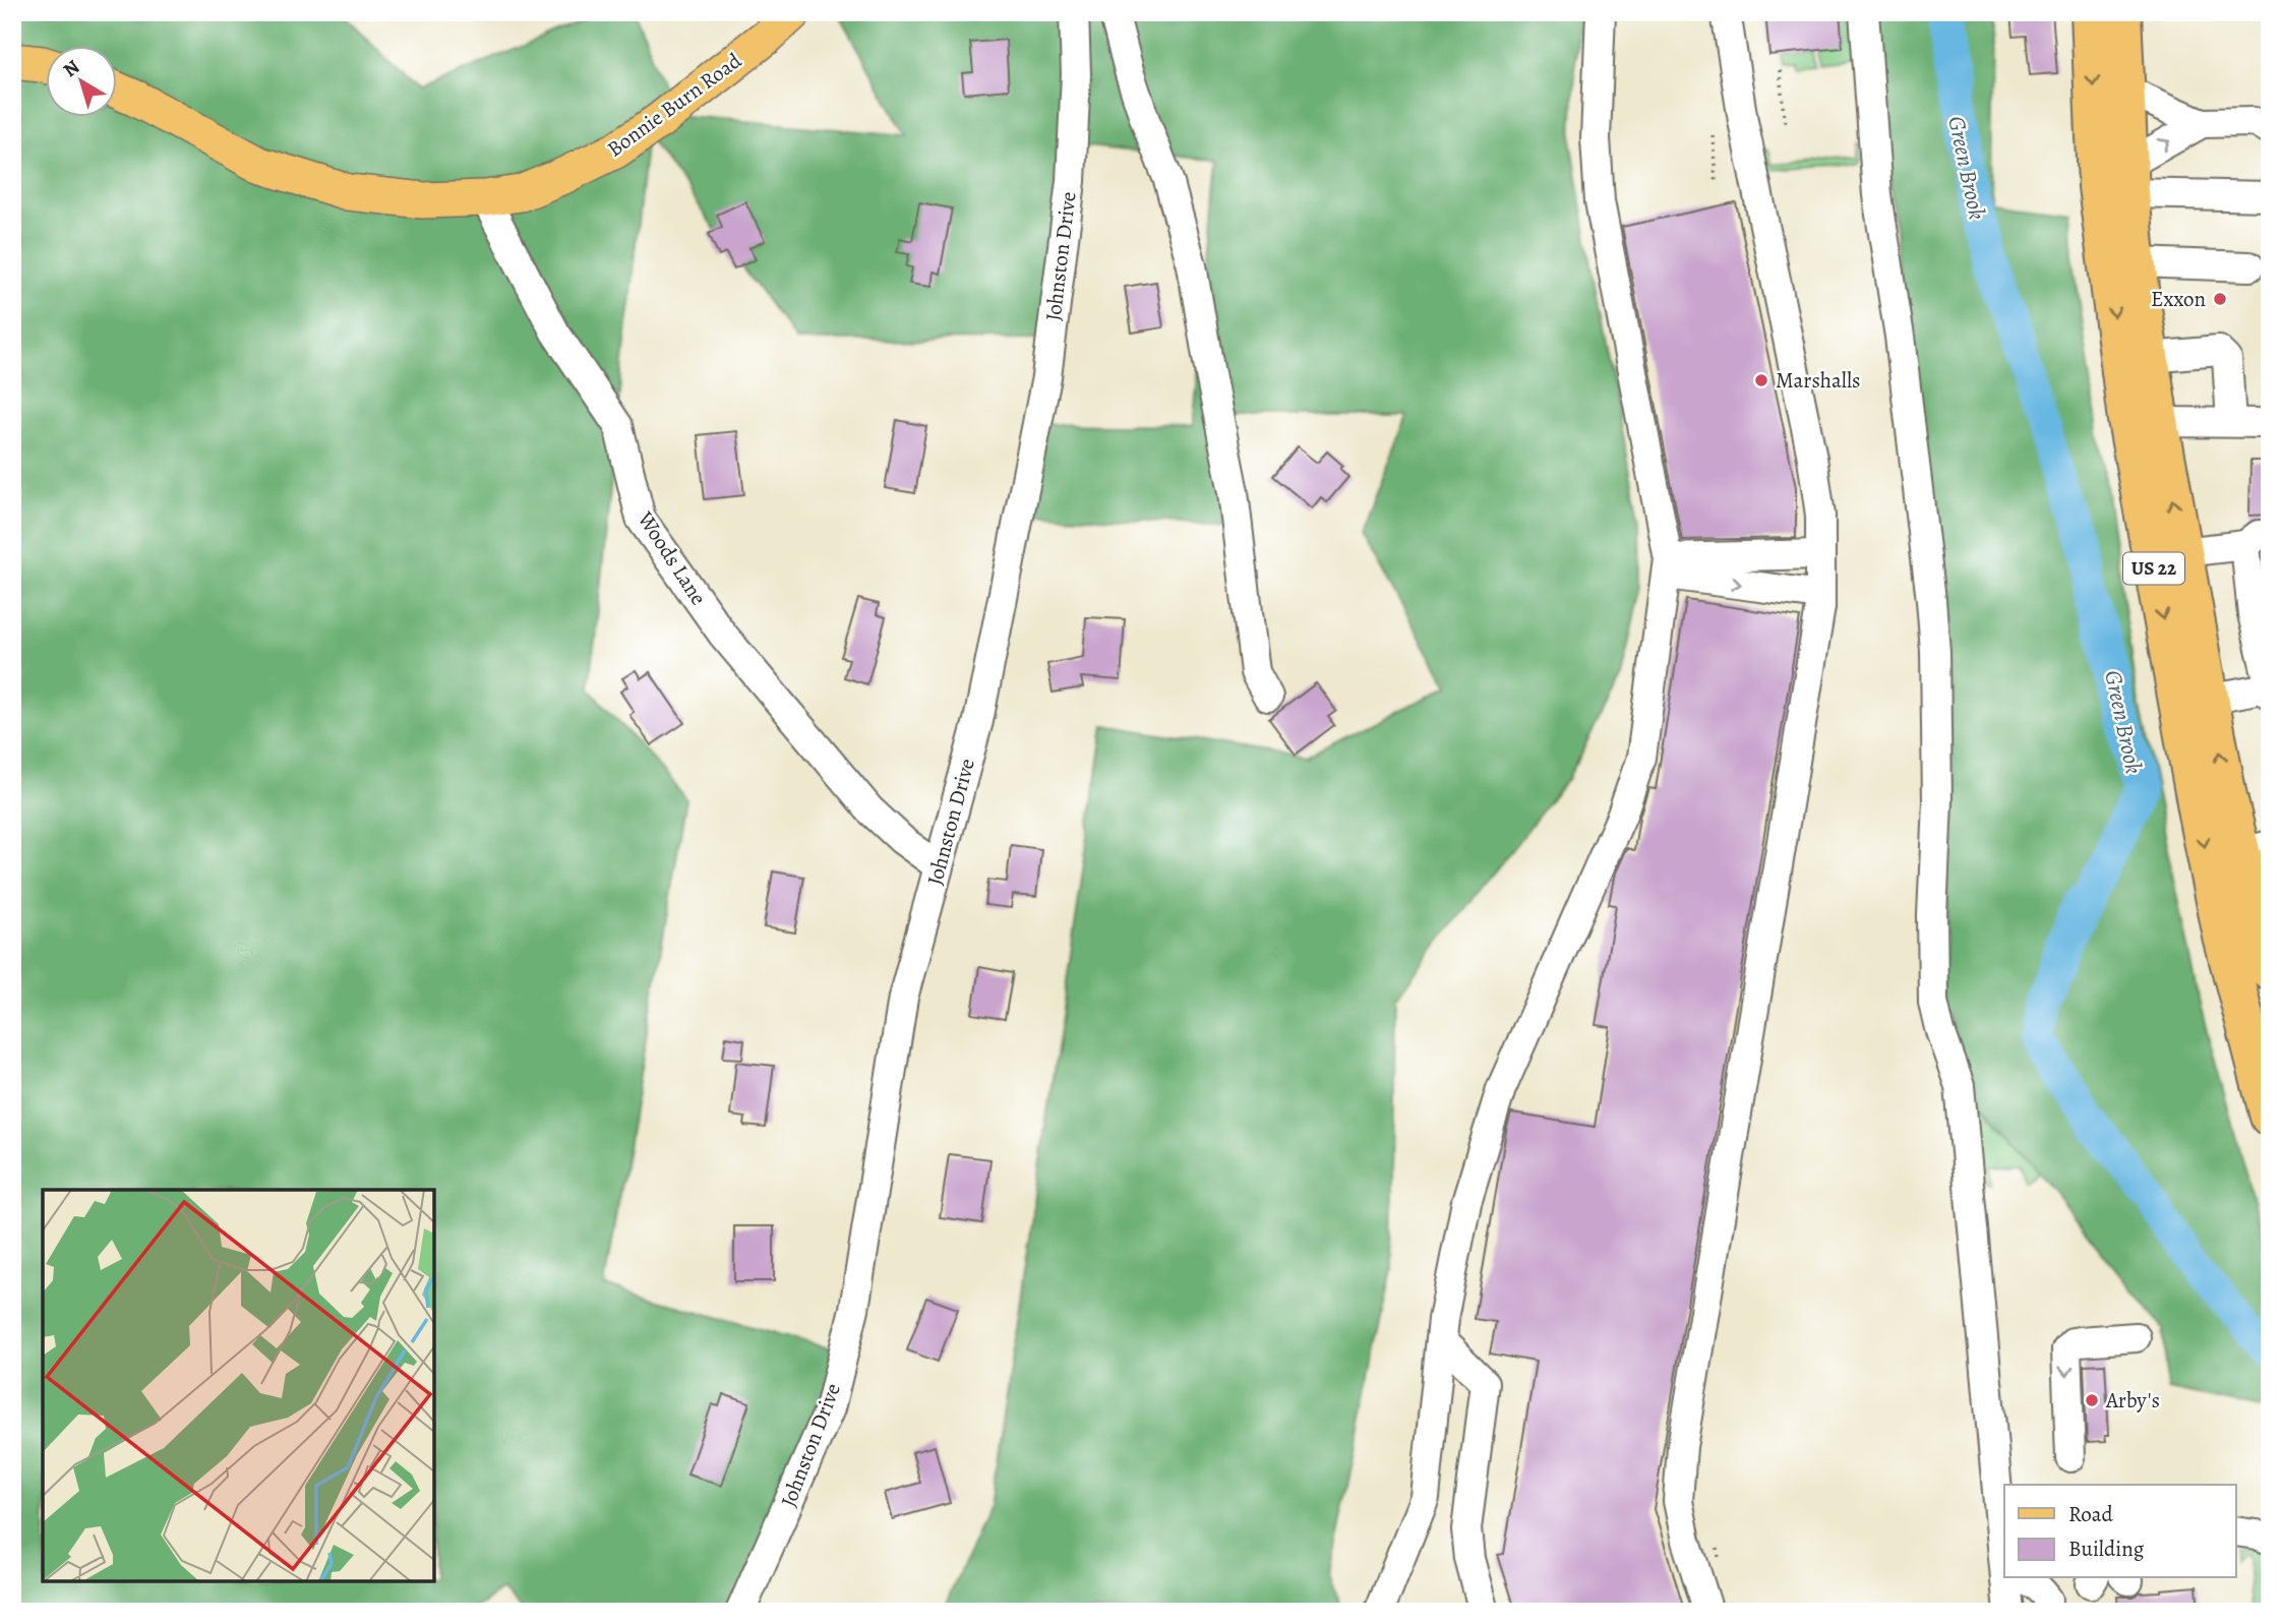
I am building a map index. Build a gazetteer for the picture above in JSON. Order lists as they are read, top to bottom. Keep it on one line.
{"streets":{"highway":["US 22"],"main road":["Bonnie Burn Road"],"street":["Johnston Drive","Woods Lane"]},"crossings":[["Bonnie Burn Road","Woods Lane"],["Johnston Drive","Woods Lane"]],"water":["Green Brook"],"places":["Exxon","Marshalls","Arby's"],"legend":["Road","Building"],"north":"top left"}
